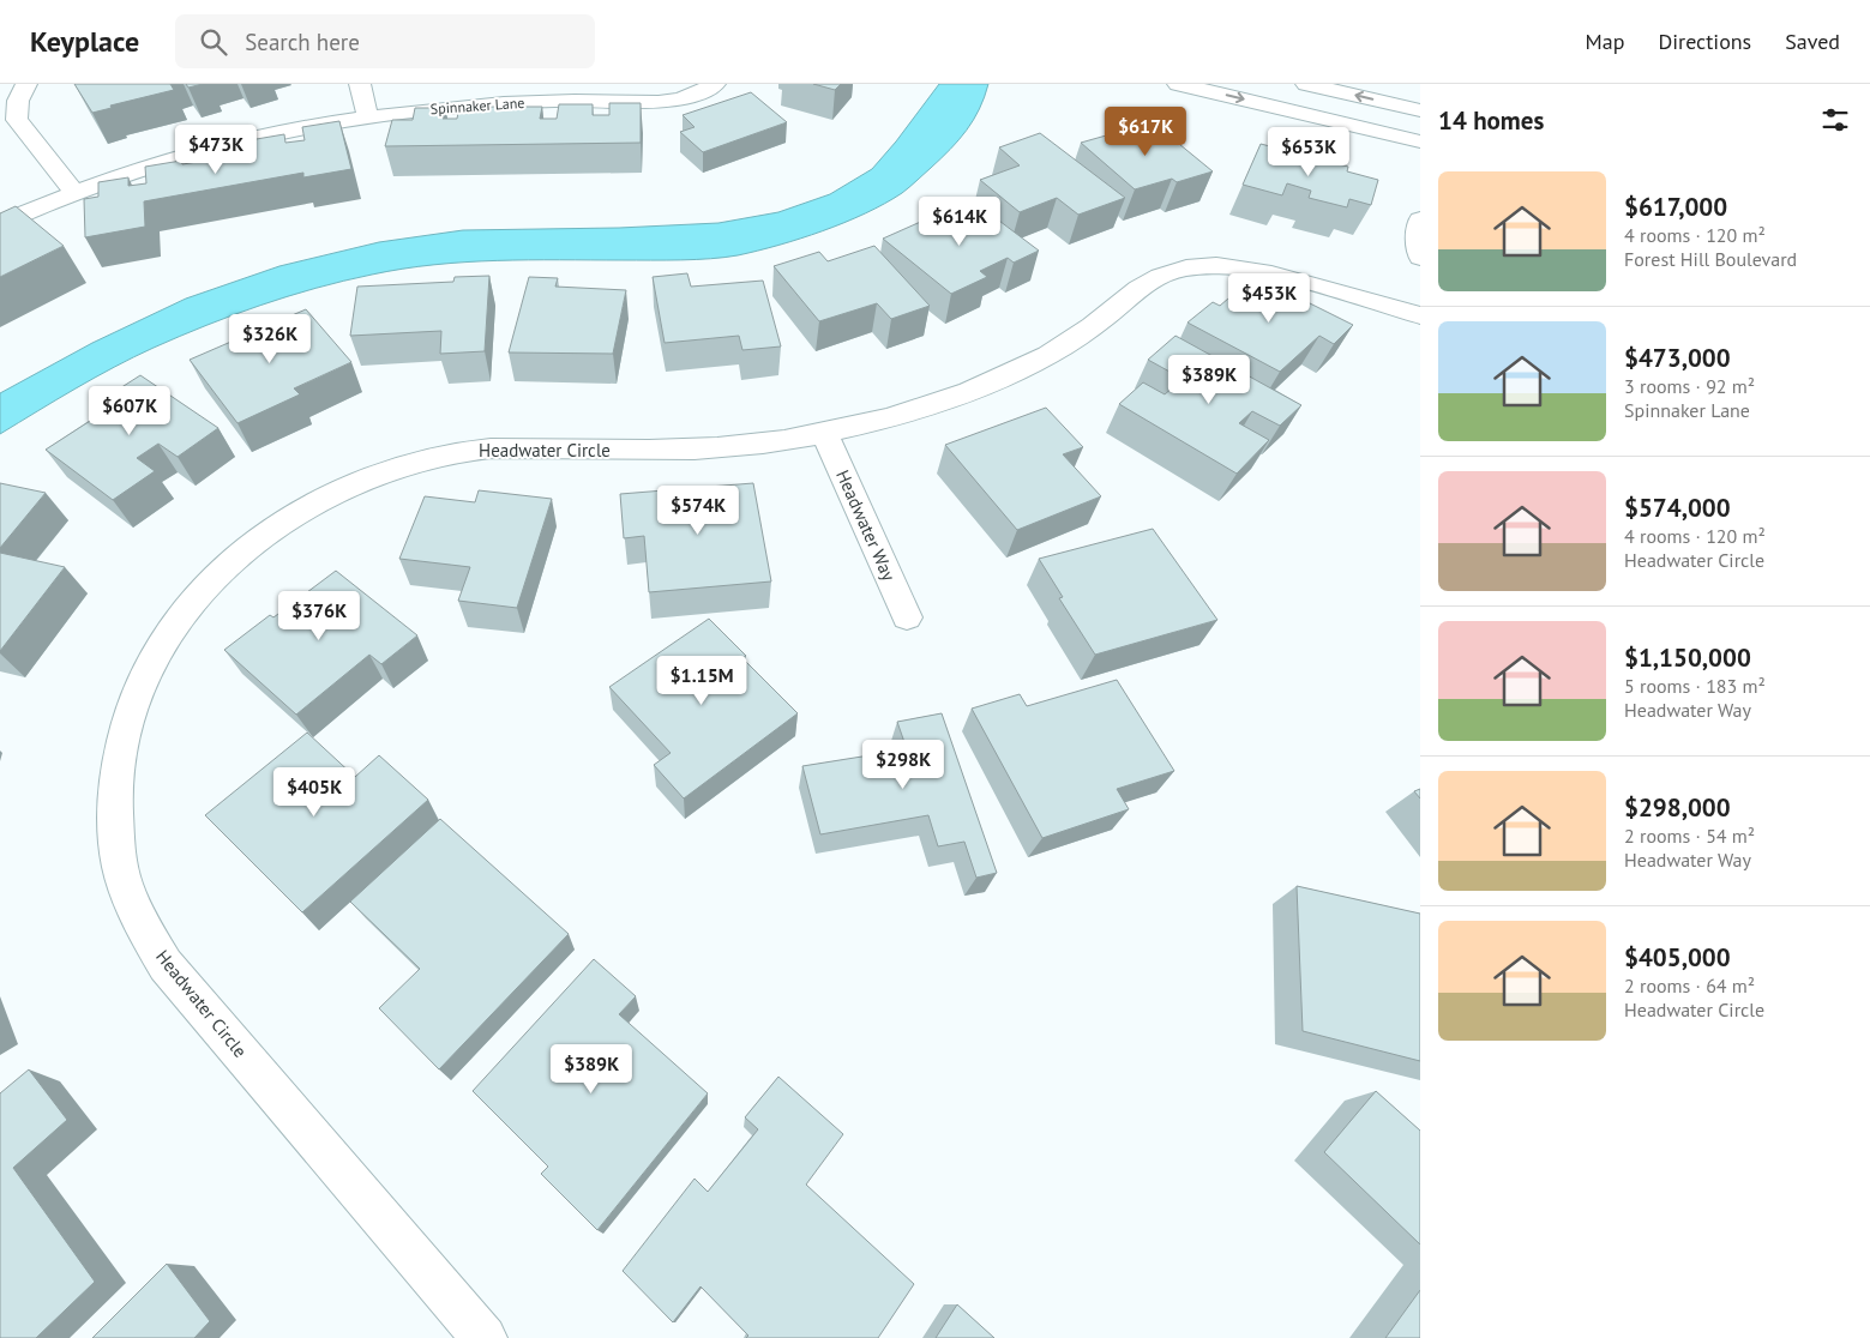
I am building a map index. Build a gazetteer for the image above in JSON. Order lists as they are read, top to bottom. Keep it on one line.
{"streets":{"street":["Spinnaker Lane","Headwater Circle","Headwater Way"]},"crossings":[["Headwater Circle","Headwater Way"]],"page":{"header":"Keyplace","search":"Search here","nav":["Map","Directions","Saved"],"heading":"14 homes","price":["$617K","$473K","$653K","$614K","$453K","$326K","$389K","$607K","$574K","$376K","$1.15M","$298K","$405K","$389K"],"list":[{"name":"$617,000","note":"4 rooms · 120 m² · Forest Hill Boulevard"},{"name":"$473,000","note":"3 rooms · 92 m² · Spinnaker Lane"},{"name":"$574,000","note":"4 rooms · 120 m² · Headwater Circle"},{"name":"$1,150,000","note":"5 rooms · 183 m² · Headwater Way"},{"name":"$298,000","note":"2 rooms · 54 m² · Headwater Way"},{"name":"$405,000","note":"2 rooms · 64 m² · Headwater Circle"}]}}
